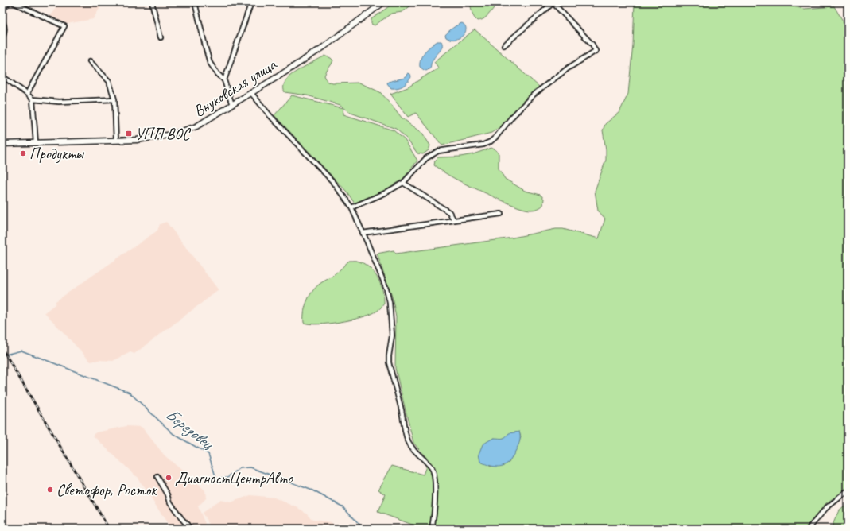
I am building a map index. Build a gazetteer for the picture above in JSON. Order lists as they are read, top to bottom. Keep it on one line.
{"streets":{"main road":["Внуковская улица"]},"water":["Березовец"],"places":{"transit":["УПП ВОС"],"other":["Продукты","ДиагностЦентрАвто","Светофор, Росток"]}}
